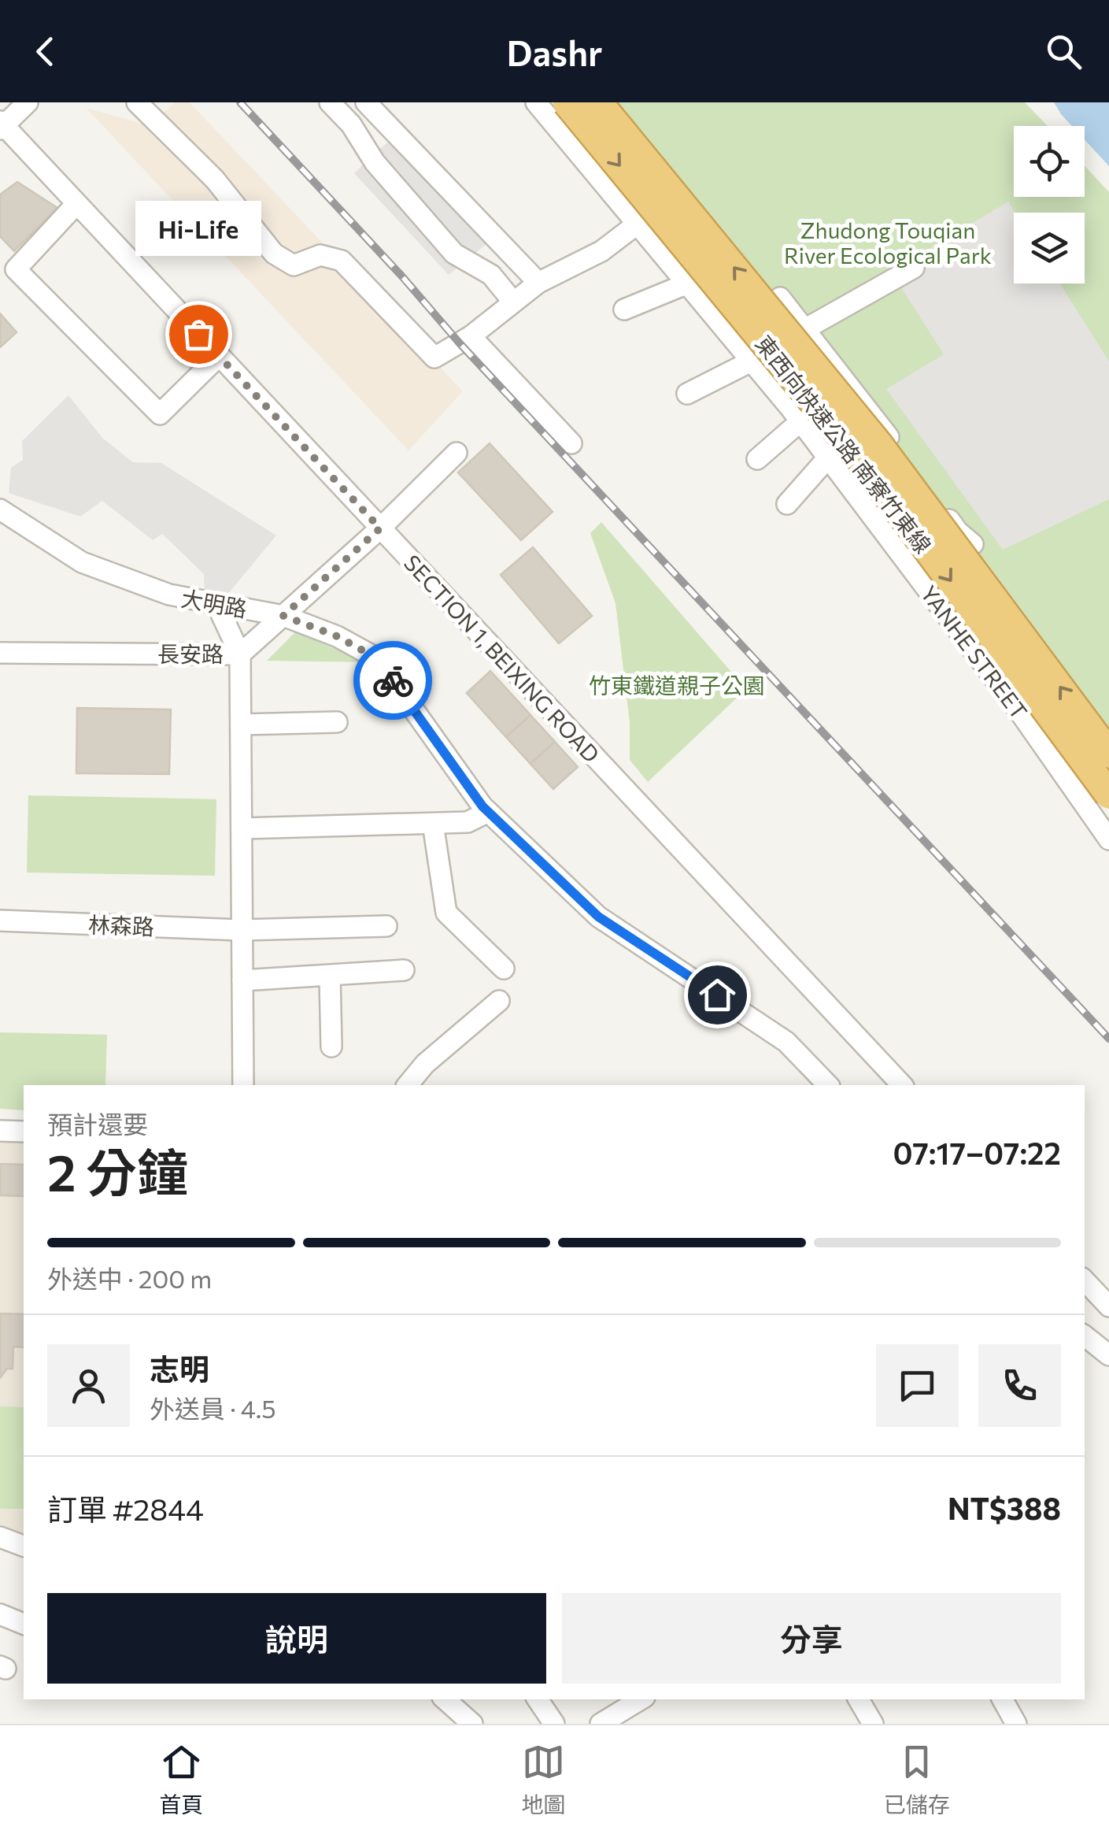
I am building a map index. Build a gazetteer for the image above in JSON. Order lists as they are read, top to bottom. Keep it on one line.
{"streets":{"highway":["東西向快速公路 南寮竹東線"],"street":["大明路","YANHE STREET","長安路","SECTION 1, BEIXING ROAD","林森路"]},"crossings":[["大明路","長安路"],["長安路","SECTION 1, BEIXING ROAD"]],"parks":["Zhudong Touqian River Ecological Park","竹東鐵道親子公園"],"places":["Hi-Life"],"page":{"header":"Dashr","bubble":"Hi-Life","heading":["2 分鐘","預計還要","07:17–07:22"],"panel":["志明","外送員 · 4.5","訂單 #2844","NT$388"],"bar":"外送中 · 200 m","buttons":["說明","分享"],"tabs":["首頁","地圖","已儲存"]}}
